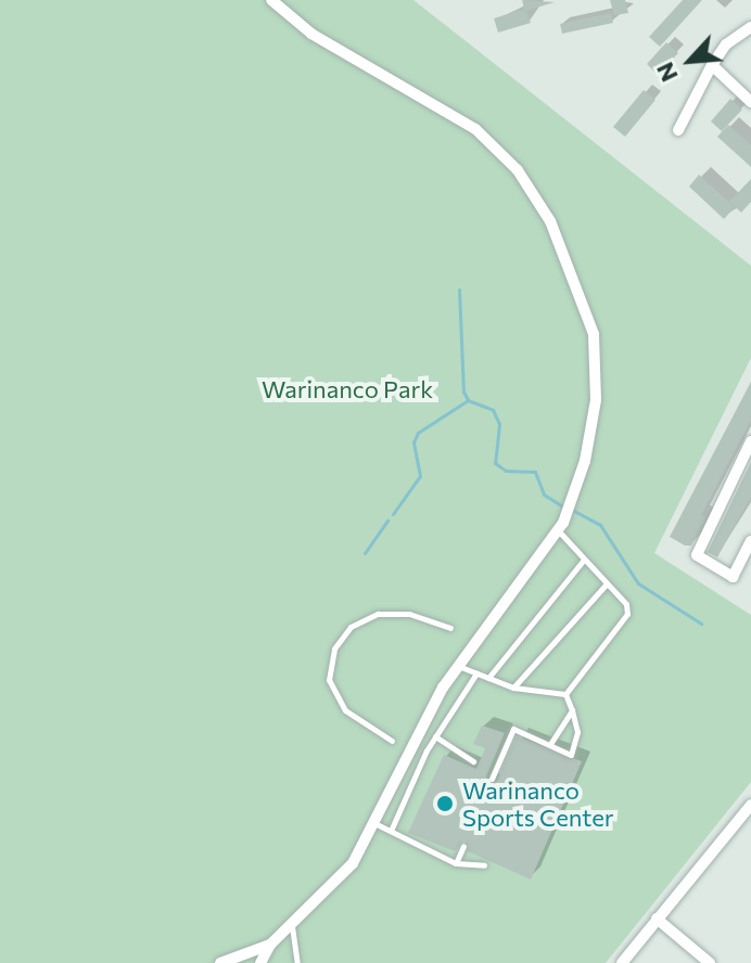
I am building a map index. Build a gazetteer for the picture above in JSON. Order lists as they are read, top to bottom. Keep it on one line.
{"parks":["Warinanco Park"],"places":["Warinanco Sports Center"],"north":"bottom left"}
